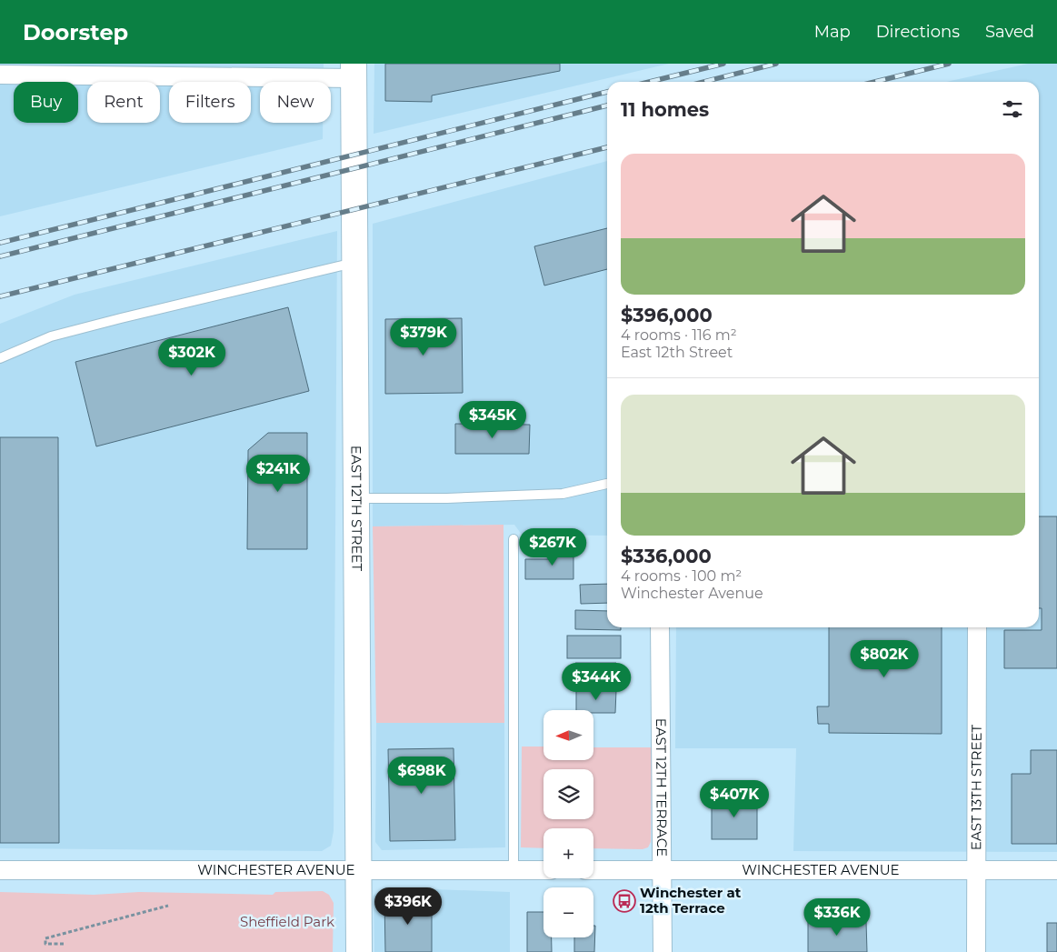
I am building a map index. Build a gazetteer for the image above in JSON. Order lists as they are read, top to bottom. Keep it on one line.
{"streets":{"street":["EAST 12TH STREET","EAST 12TH TERRACE","EAST 13TH STREET","WINCHESTER AVENUE"]},"crossings":[["EAST 12TH STREET","WINCHESTER AVENUE"],["EAST 12TH TERRACE","WINCHESTER AVENUE"],["EAST 13TH STREET","WINCHESTER AVENUE"]],"parks":["Sheffield Park"],"places":{"bus stop":["Winchester at 12th Terrace"]},"north":"left","page":{"header":"Doorstep","nav":["Map","Directions","Saved"],"chip":["Buy","Rent","Filters","New"],"heading":"11 homes","list":[{"name":"$396,000","note":"4 rooms · 116 m² · East 12th Street"},{"name":"$336,000","note":"4 rooms · 100 m² · Winchester Avenue"}],"price":["$379K","$302K","$345K","$241K","$267K","$802K","$344K","$698K","$407K","$396K","$336K"],"map_buttons":["+","−"]}}
